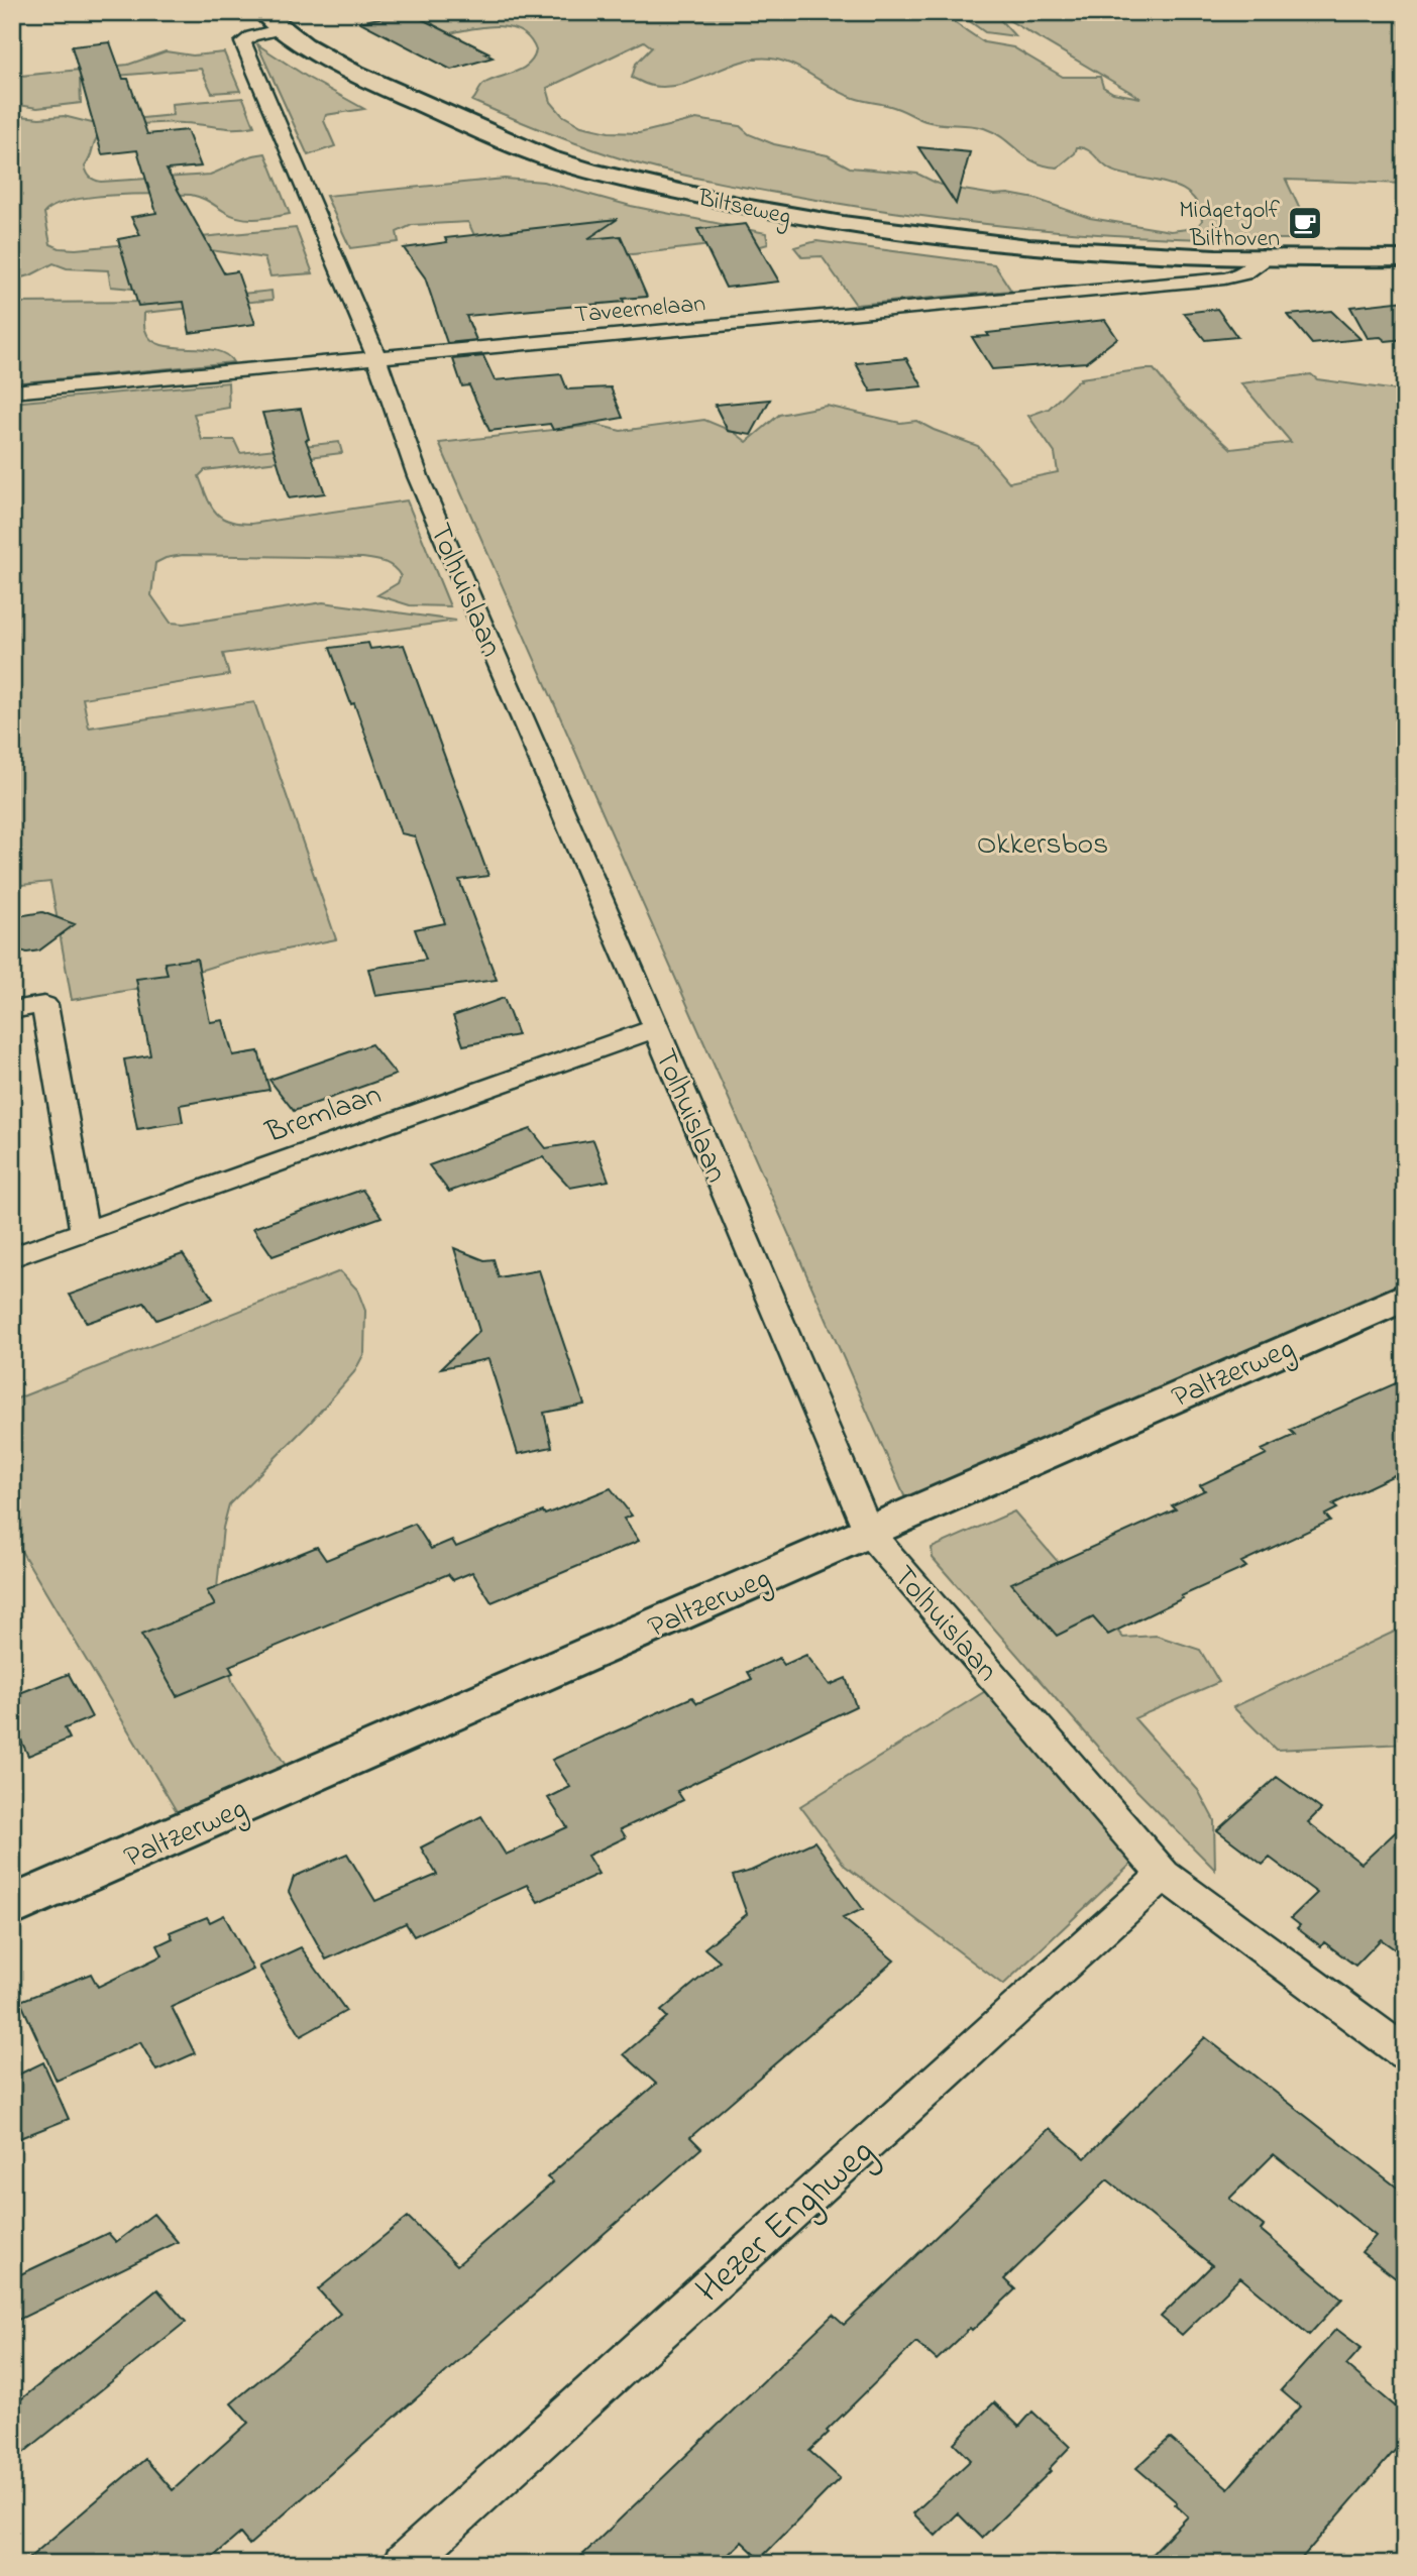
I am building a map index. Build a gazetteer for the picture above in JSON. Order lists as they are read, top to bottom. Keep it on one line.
{"streets":{"street":["Biltseweg","Taveernelaan","Tolhuislaan","Bremlaan","Paltzerweg","Hezer Enghweg"]},"crossings":[["Biltseweg","Taveernelaan"],["Biltseweg","Tolhuislaan"],["Taveernelaan","Tolhuislaan"],["Tolhuislaan","Bremlaan"],["Tolhuislaan","Paltzerweg"],["Tolhuislaan","Hezer Enghweg"]],"parks":["Okkersbos"],"places":{"cafe":["Midgetgolf Bilthoven"]}}
